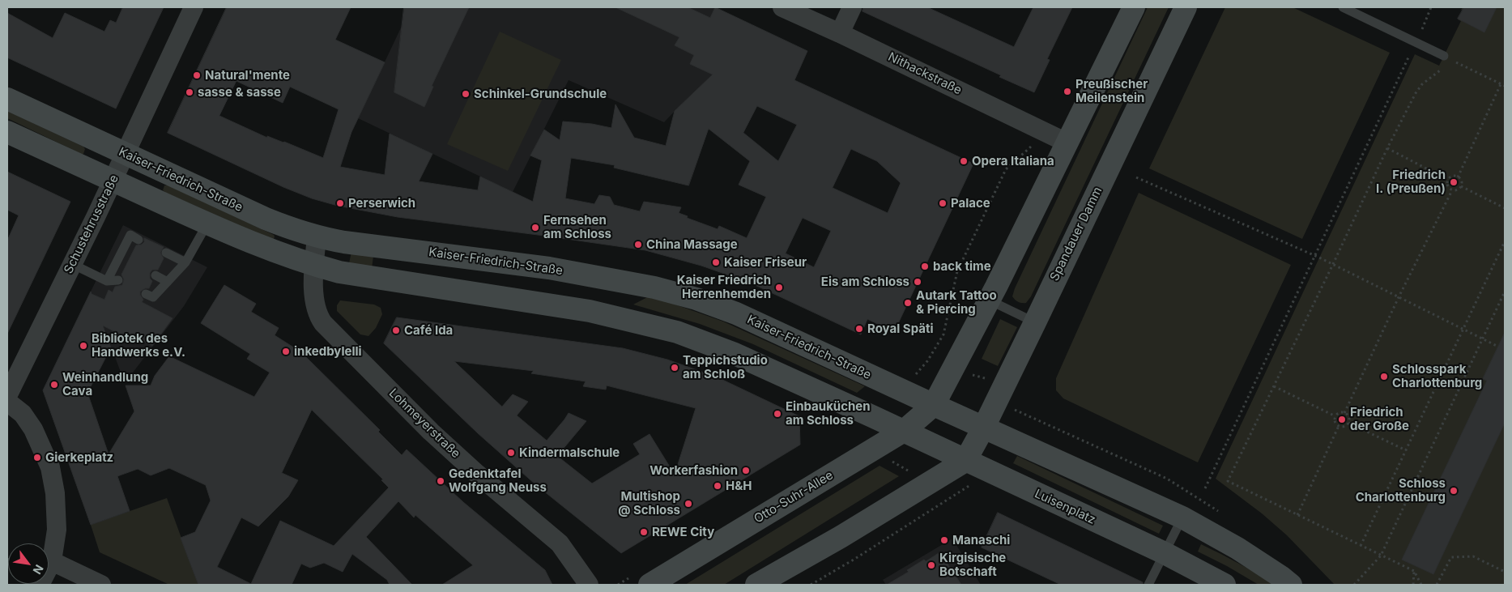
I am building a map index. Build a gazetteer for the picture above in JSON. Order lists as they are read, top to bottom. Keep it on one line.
{"streets":{"main road":["Kaiser-Friedrich-Straße","Spandauer Damm","Otto-Suhr-Allee","Luisenplatz"],"street":["Nithackstraße","Schustehrusstraße","Lohmeyerstraße"]},"crossings":[["Kaiser-Friedrich-Straße","Schustehrusstraße"],["Kaiser-Friedrich-Straße","Spandauer Damm"],["Kaiser-Friedrich-Straße","Lohmeyerstraße"],["Kaiser-Friedrich-Straße","Otto-Suhr-Allee"],["Spandauer Damm","Luisenplatz"],["Otto-Suhr-Allee","Luisenplatz"]],"places":["Natural'mente","Preußischer Meilenstein","sasse & sasse","Schinkel-Grundschule","Opera Italiana","Friedrich I. (Preußen)","Perserwich","Palace","Fernsehen am Schloss","China Massage","Kaiser Friseur","back time","Eis am Schloss","Kaiser Friedrich Herrenhemden","Autark Tattoo & Piercing","Royal Späti","Café Ida","Bibliotek des Handwerks e.V.","inkedbylelli","Teppichstudio am Schloß","Schlosspark Charlottenburg","Weinhandlung Cava","Einbauküchen am Schloss","Friedrich der Große","Kindermalschule","Gierkeplatz","Workerfashion","Gedenktafel Wolfgang Neuss","H&H","Schloss Charlottenburg","Multishop @ Schloss","REWE City","Manaschi","Kirgisische Botschaft"],"north":"bottom right"}
